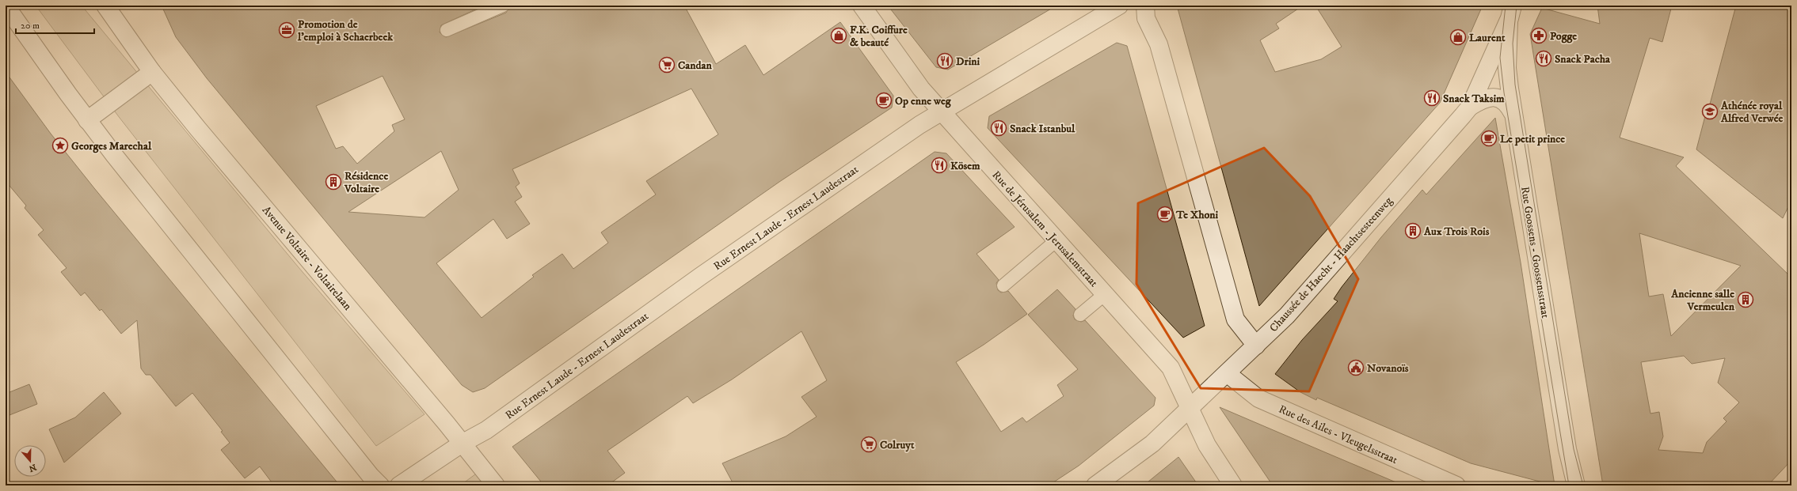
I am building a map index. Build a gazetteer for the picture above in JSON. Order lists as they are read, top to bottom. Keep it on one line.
{"streets":{"street":["Rue Ernest Laude - Ernest Laudestraat","Rue de Jérusalem - Jerusalemstraat","Rue Goossens - Goossensstraat","Avenue Voltaire - Voltairelaan","Chaussée de Haecht - Haachtsesteenweg","Rue des Ailes - Vleugelsstraat"]},"crossings":[["Rue Ernest Laude - Ernest Laudestraat","Rue de Jérusalem - Jerusalemstraat"],["Rue Ernest Laude - Ernest Laudestraat","Avenue Voltaire - Voltairelaan"],["Rue de Jérusalem - Jerusalemstraat","Chaussée de Haecht - Haachtsesteenweg"],["Rue Goossens - Goossensstraat","Chaussée de Haecht - Haachtsesteenweg"],["Chaussée de Haecht - Haachtsesteenweg","Rue des Ailes - Vleugelsstraat"]],"places":{"office":["Promotion de l'emploi à Schaerbeek"],"shop":["F.K. Coiffure & beauté","Laurent"],"pharmacy":["Pogge"],"restaurant":["Snack Pacha","Drini","Snack Taksim","Snack Istanbul","Kösem"],"supermarket":["Candan","Colruyt"],"cafe":["Op enne weg","Le petit prince","Te Xhoni"],"school or university":["Athénée royal Alfred Verwée"],"place":["Georges Marechal"],"building":["Résidence Voltaire","Aux Trois Rois","Ancienne salle Vermeulen"],"public building":["Novanoïs"]},"scale_bar":"20 m","north":"bottom"}
